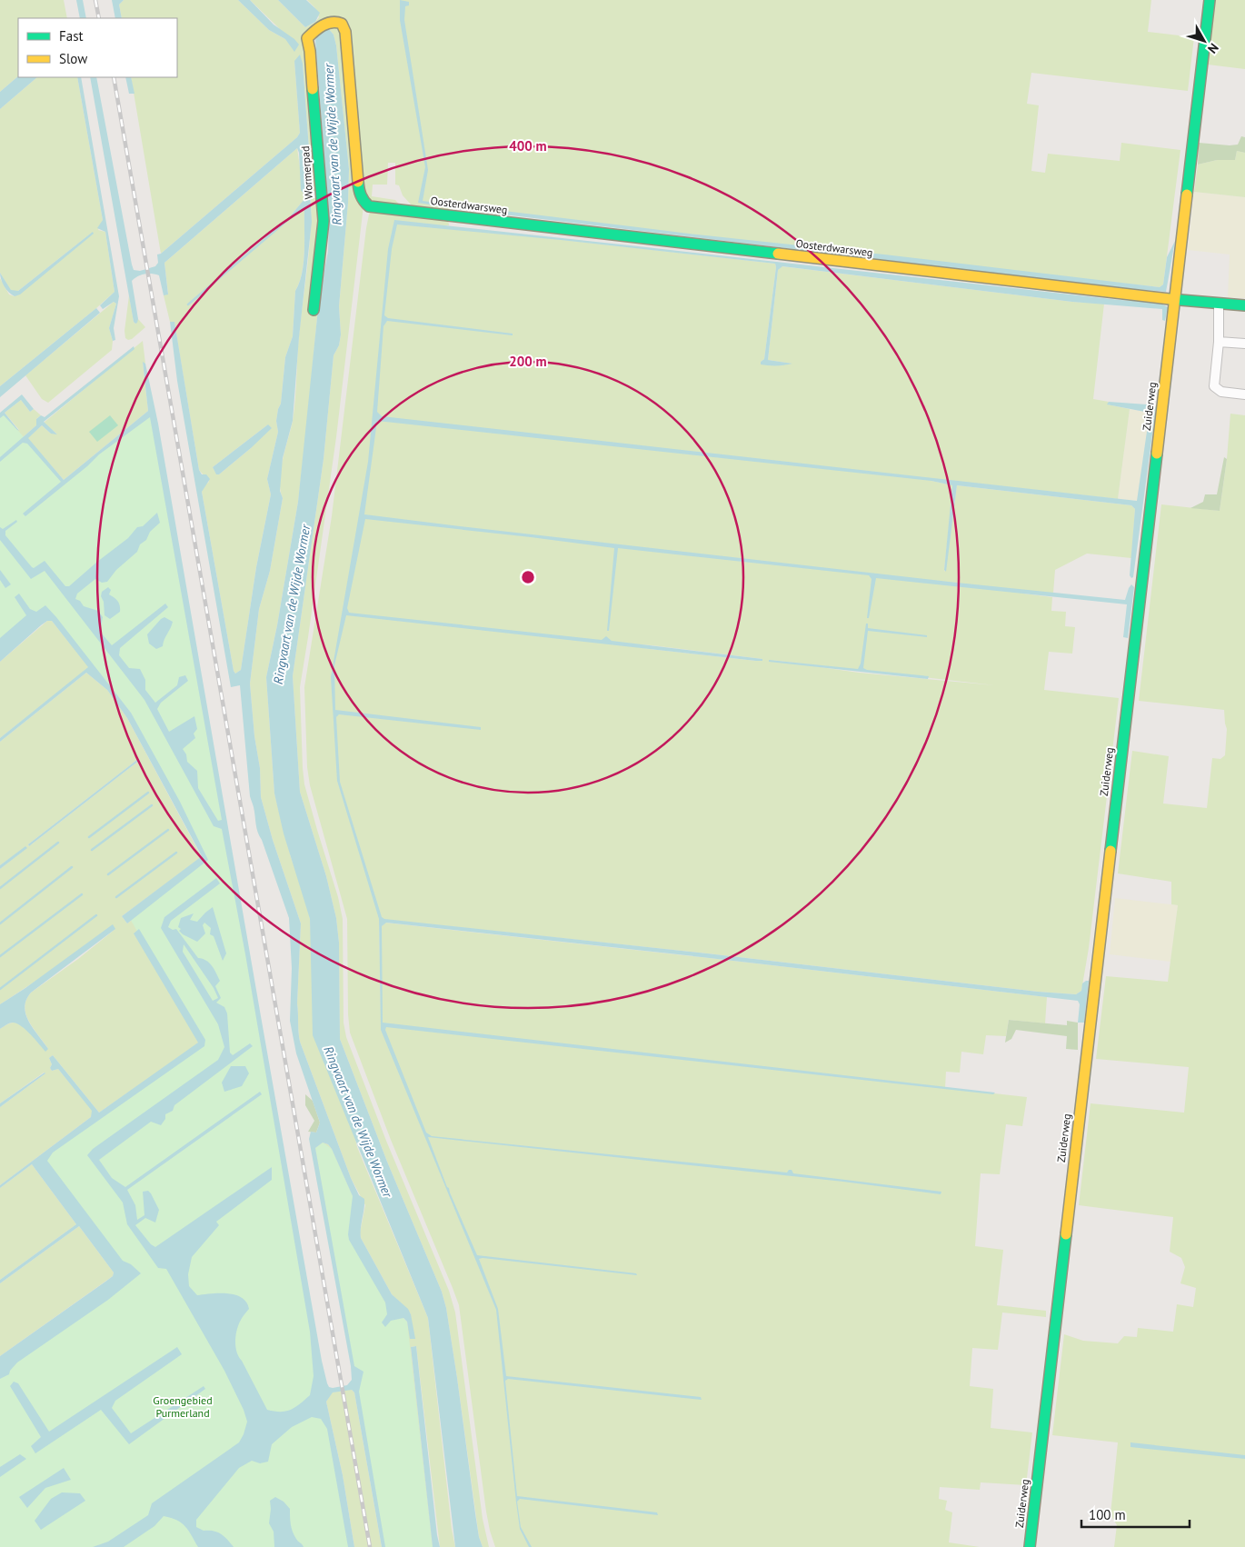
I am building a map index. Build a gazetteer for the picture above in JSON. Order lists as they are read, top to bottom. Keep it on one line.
{"streets":{"street":["Wormerpad","Oosterdwarsweg","Zuiderweg"]},"crossings":[["Wormerpad","Oosterdwarsweg"],["Oosterdwarsweg","Zuiderweg"]],"water":["Ringvaart van de Wijde Wormer"],"parks":["Groengebied Purmerland"],"legend":["Fast","Slow"],"scale_bar":"100 m","north":"bottom right","rings":["400 m","200 m"]}
